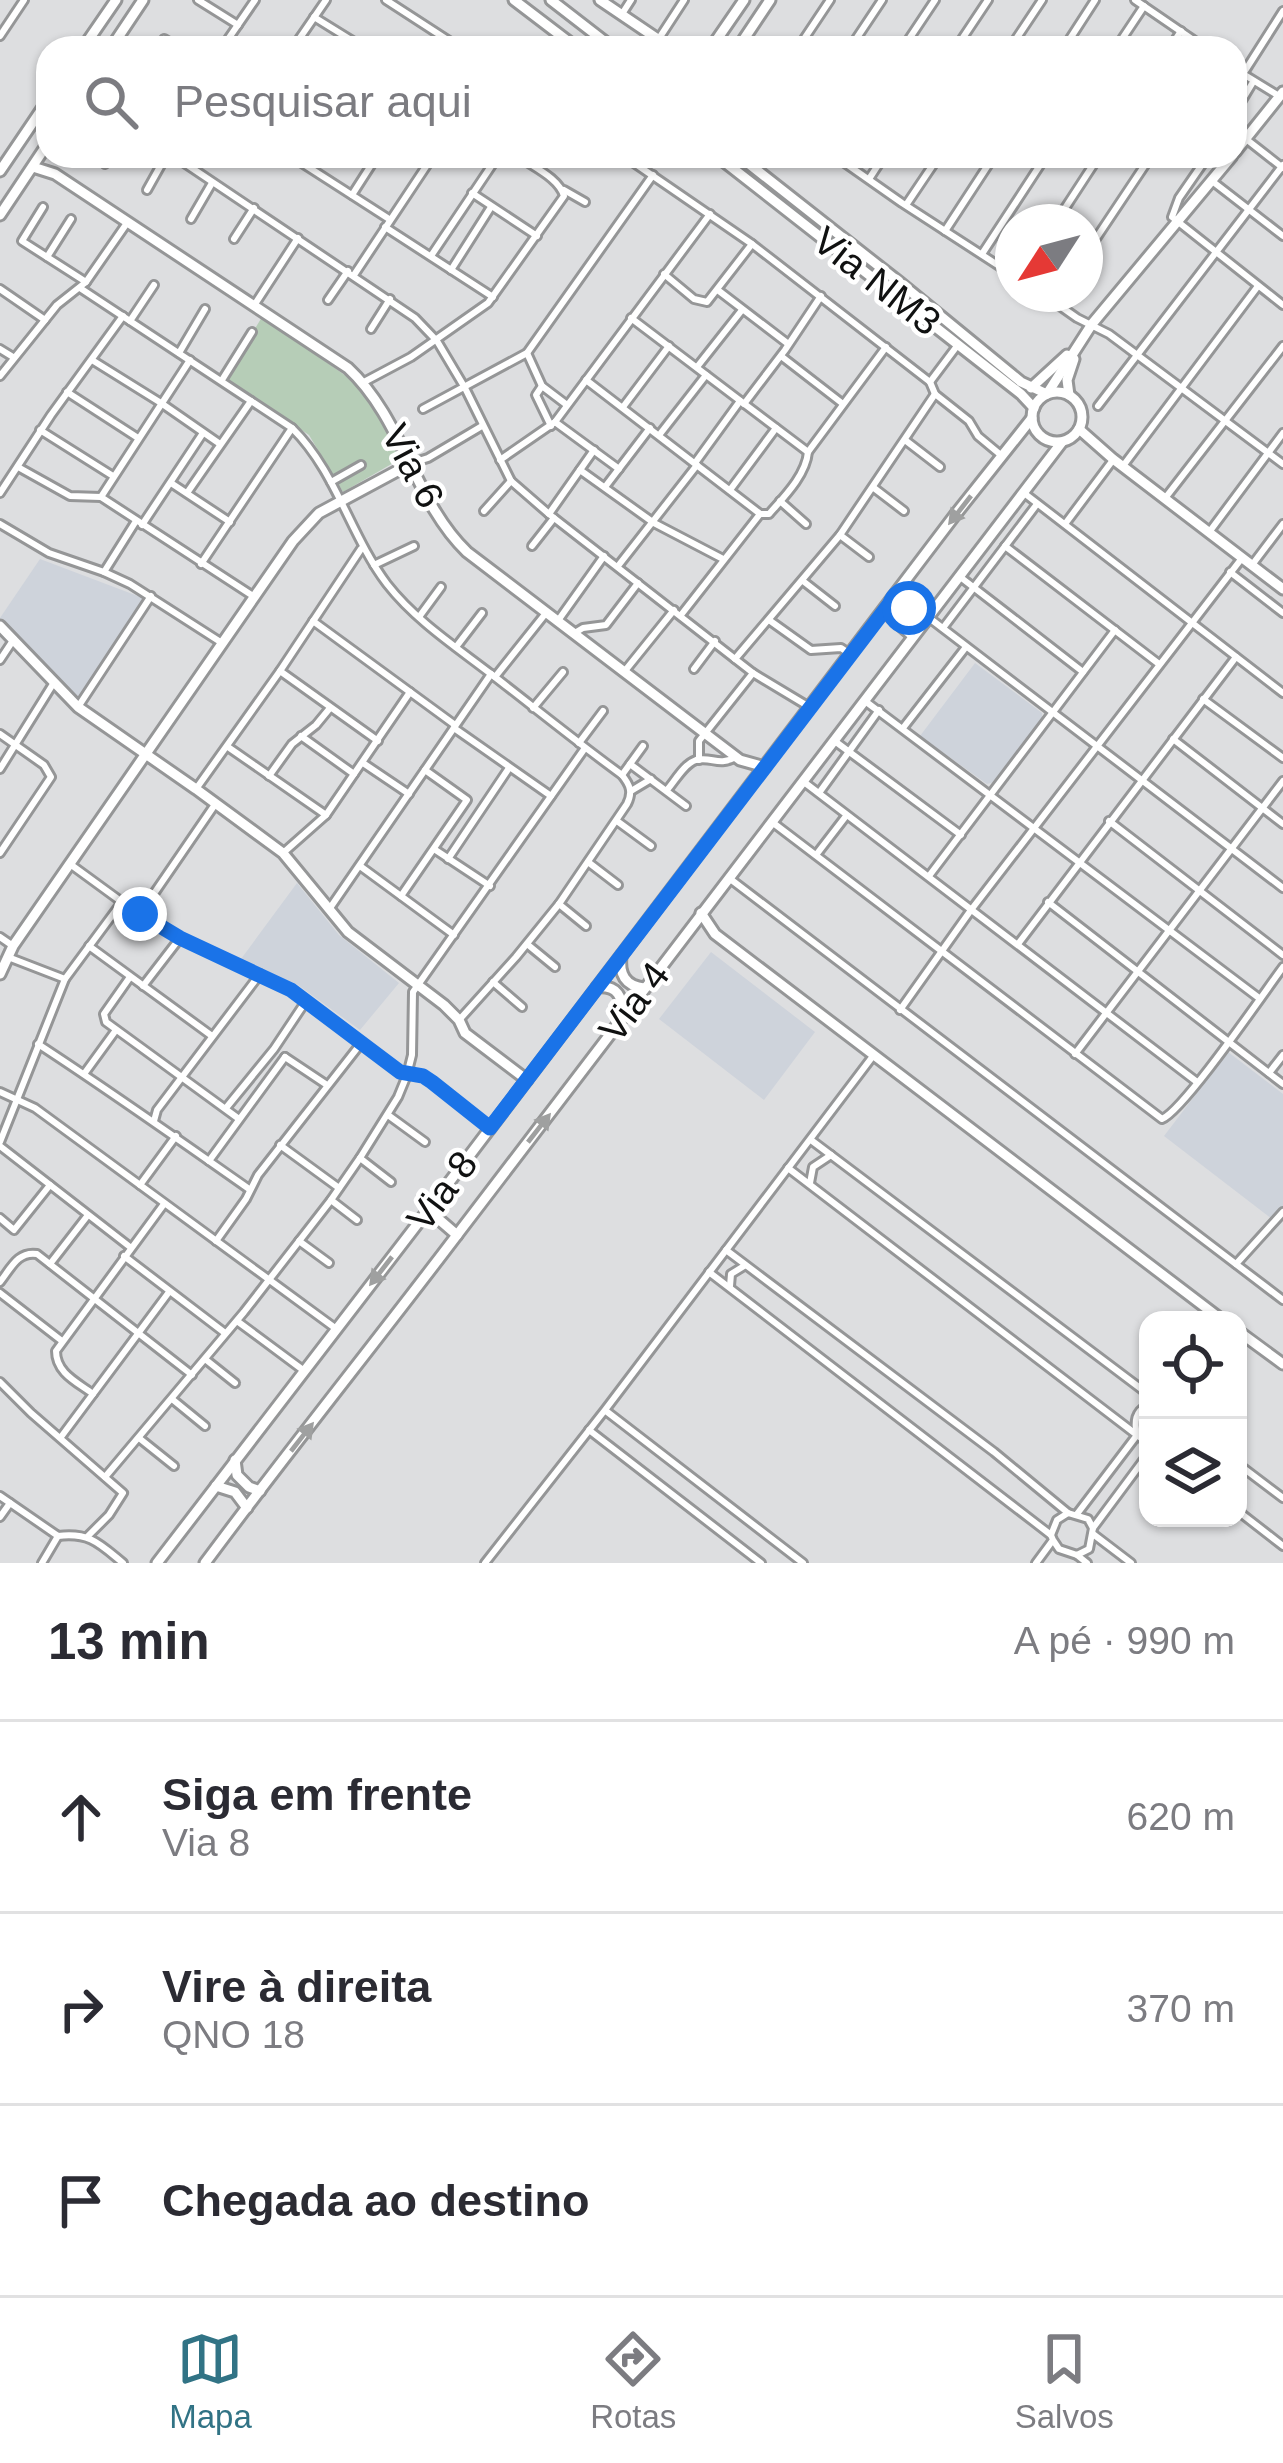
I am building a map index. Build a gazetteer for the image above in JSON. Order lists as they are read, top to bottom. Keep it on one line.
{"streets":{"main road":["Via NM3","Via 6","Via 4","Via 8"]},"crossings":[["Via NM3","Via 4"],["Via NM3","Via 8"],["Via 6","Via 8"],["Via 4","Via 8"]],"one_way":["Via 4"],"north":"bottom left","page":{"search":"Pesquisar aqui","heading":["13 min","A pé · 990 m"],"list":[["Siga em frente","Via 8","620 m"],["Vire à direita","QNO 18","370 m"],"Chegada ao destino"],"nav":["Mapa","Rotas","Salvos"]}}
